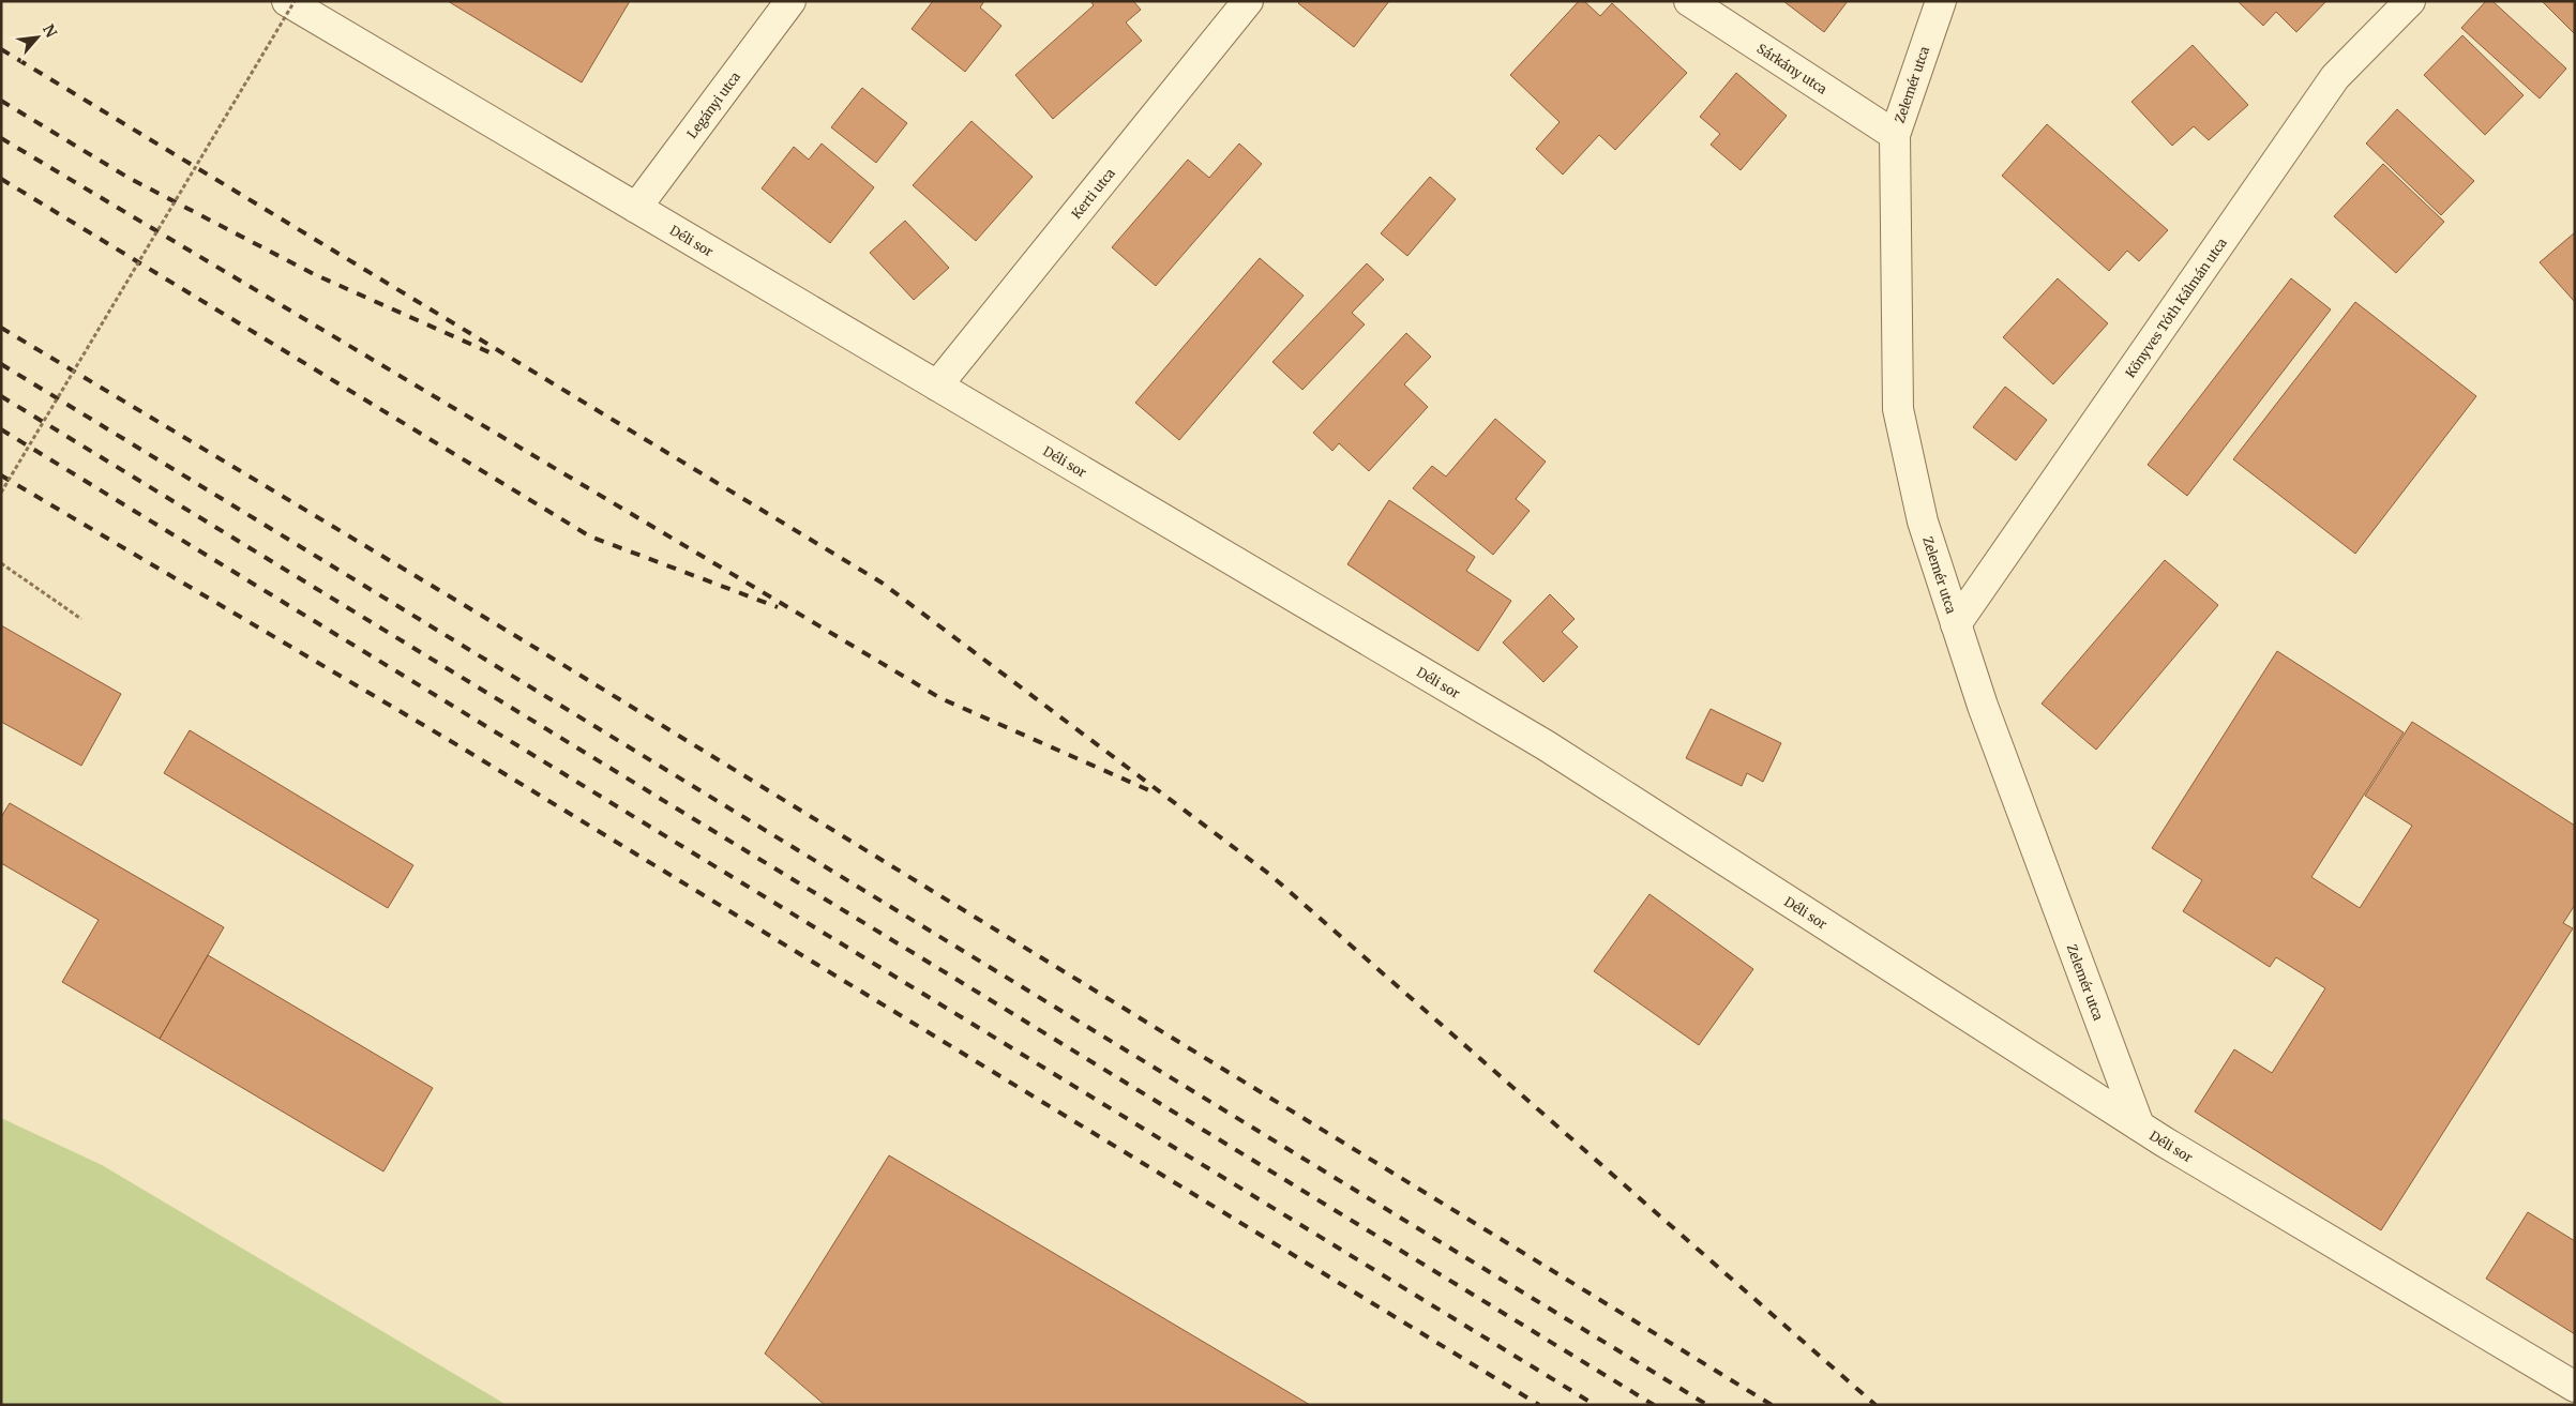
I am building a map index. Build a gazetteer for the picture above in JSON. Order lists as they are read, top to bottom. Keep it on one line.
{"streets":{"street":["Sárkány utca","Zelemér utca","Legányi utca","Kerti utca","Déli sor","Könyves Tóth Kálmán utca"]},"crossings":[["Sárkány utca","Zelemér utca"],["Zelemér utca","Déli sor"],["Zelemér utca","Könyves Tóth Kálmán utca"],["Legányi utca","Déli sor"],["Kerti utca","Déli sor"]],"north":"top right"}
